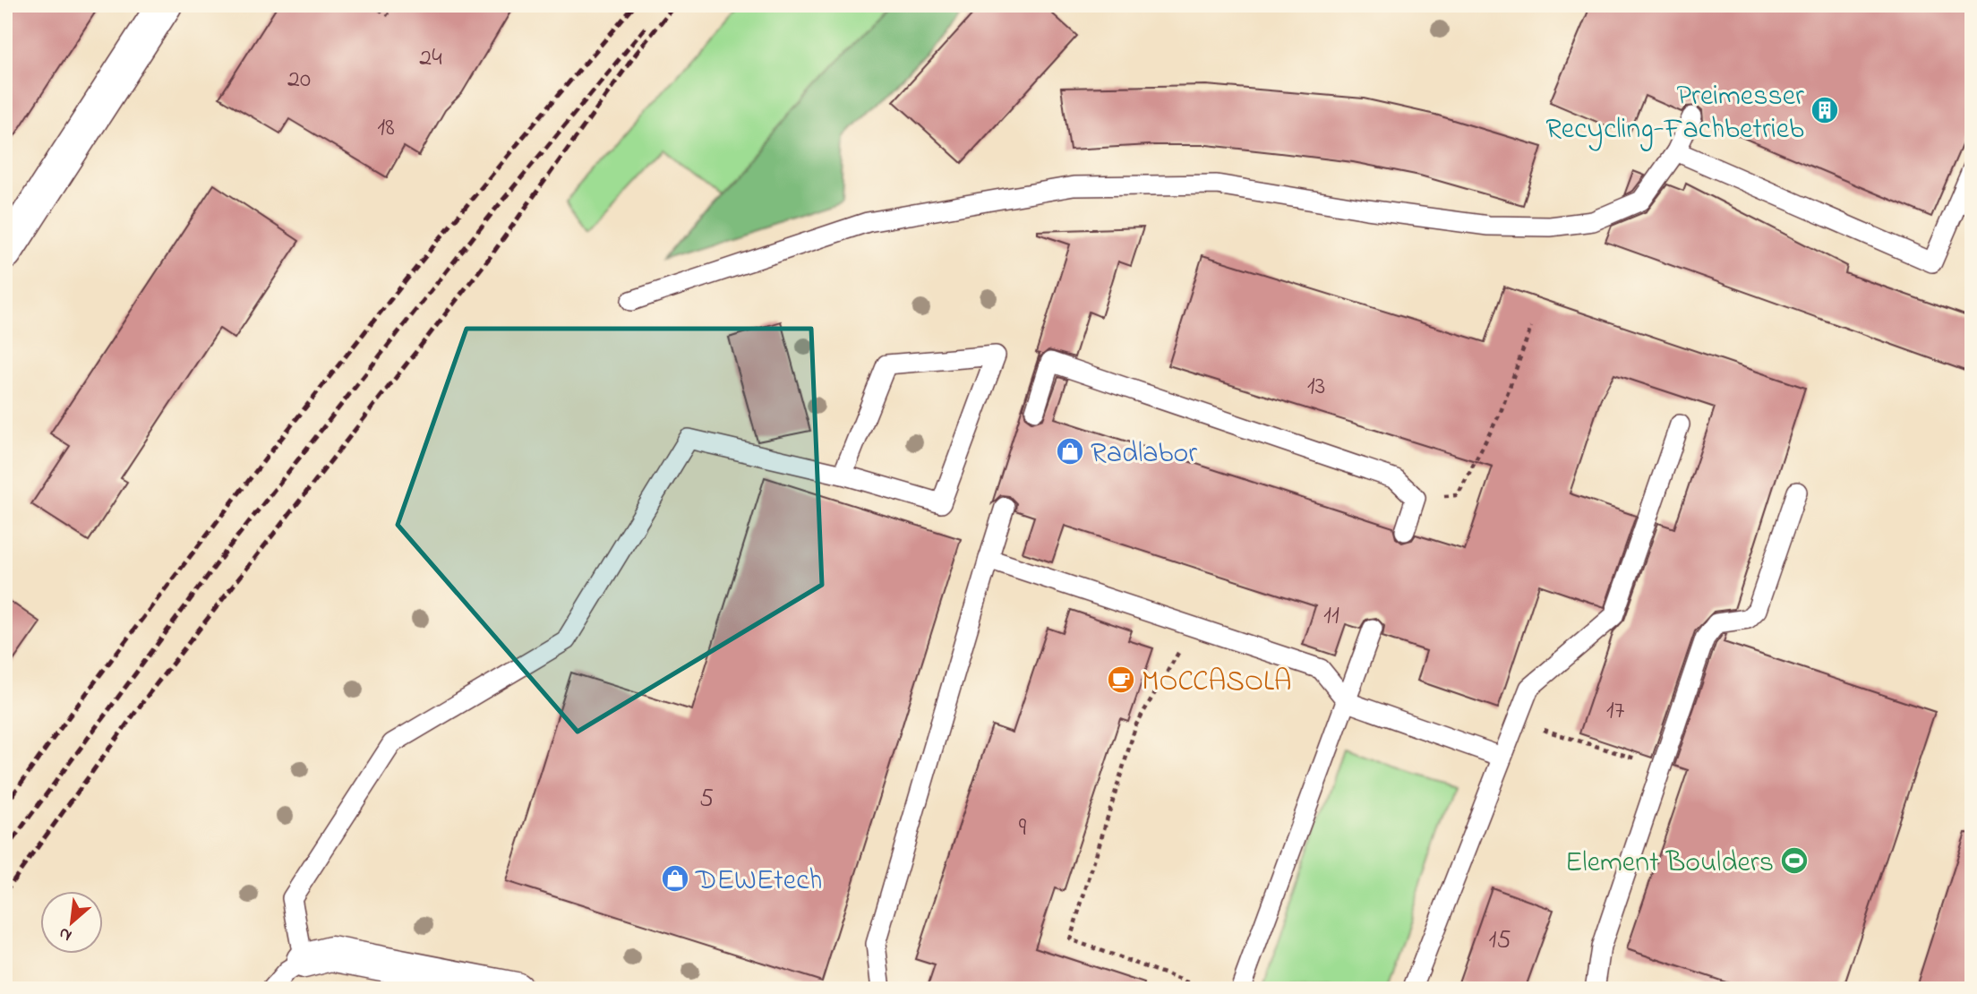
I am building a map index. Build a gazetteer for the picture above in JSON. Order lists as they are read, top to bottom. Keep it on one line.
{"places":{"building":["Preimesser Recycling-Fachbetrieb"],"shop":["Radlabor","DEWEtech"],"cafe":["MOCCASOLA"],"sports":["Element Boulders"]},"house_numbers":["24","20","18","13","11","17","5","9","15"],"north":"bottom left"}
